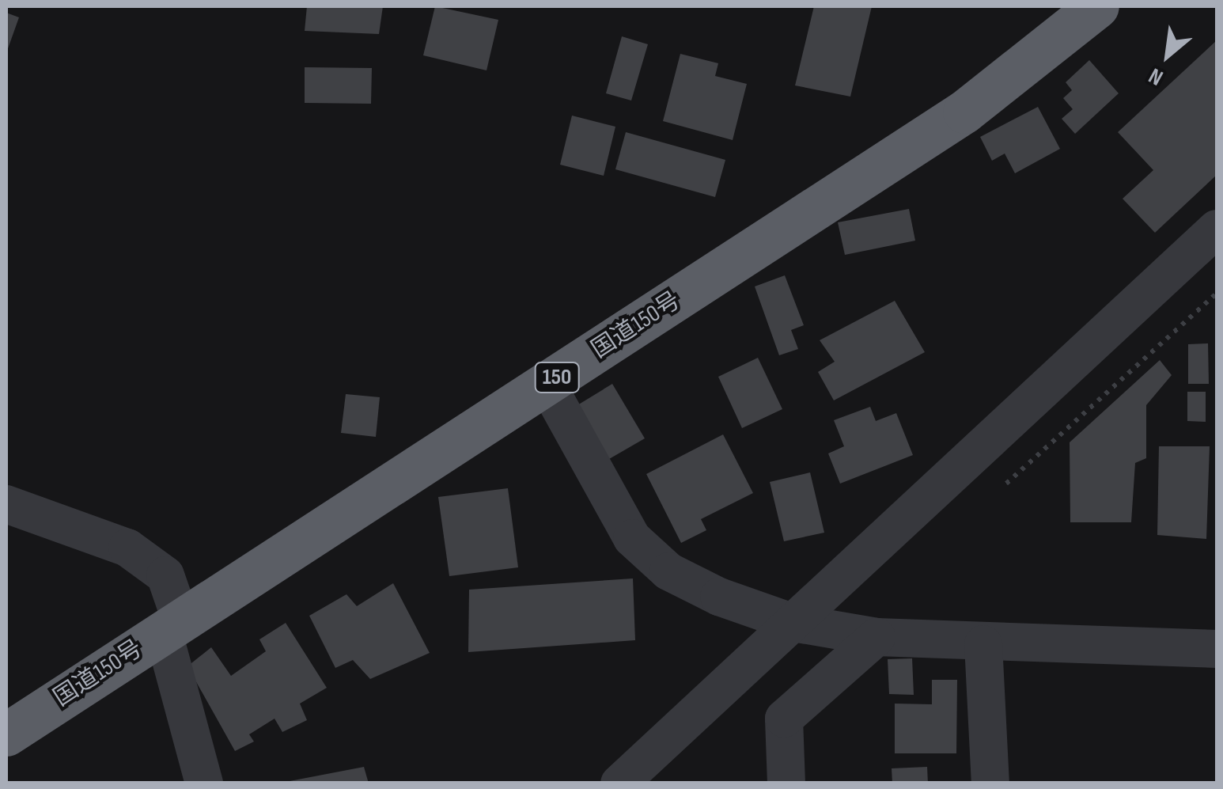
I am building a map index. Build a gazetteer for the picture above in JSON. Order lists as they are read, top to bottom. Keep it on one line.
{"streets":{"highway":["国道150号","150"]},"north":"bottom left"}
